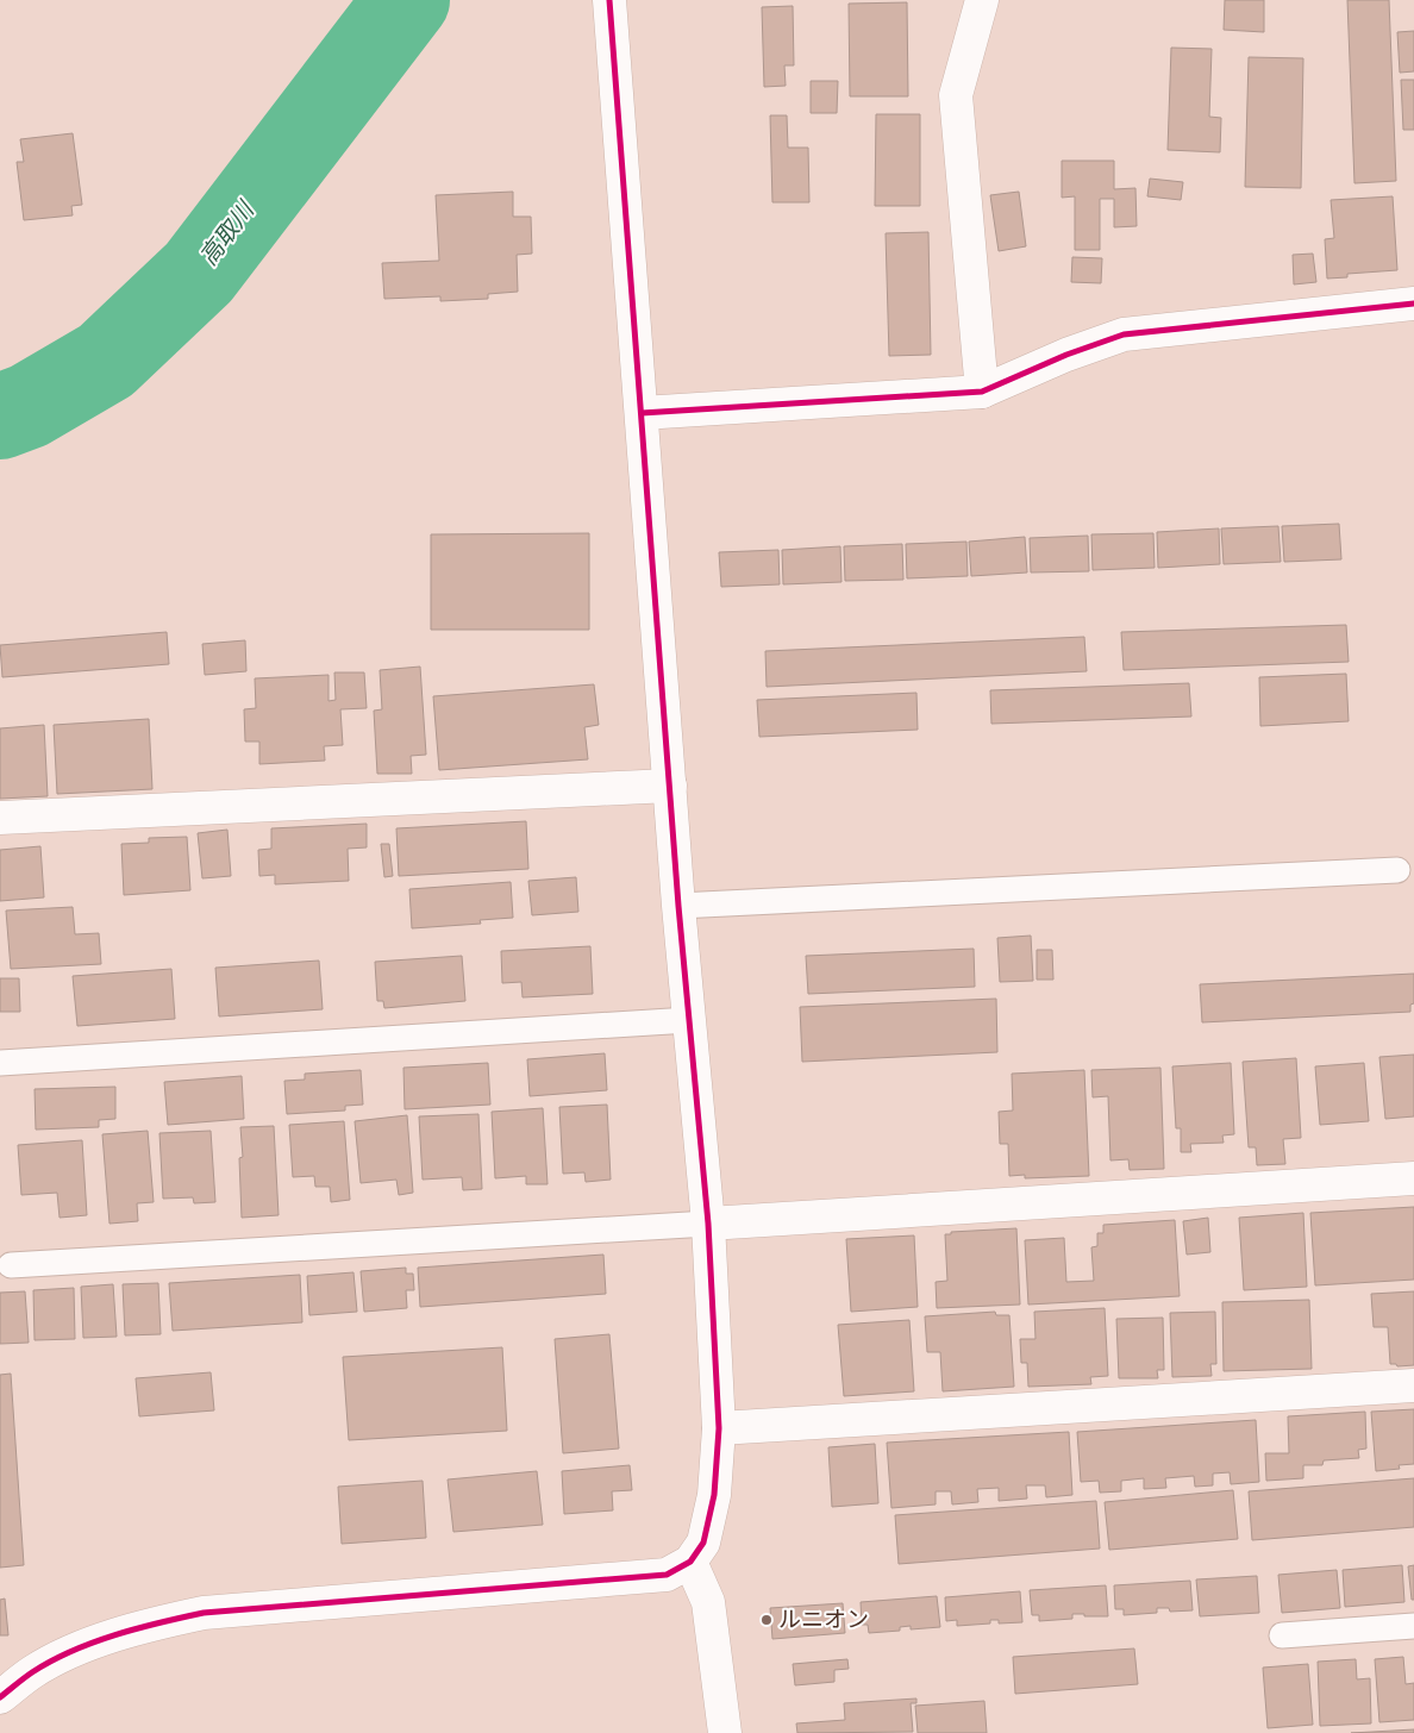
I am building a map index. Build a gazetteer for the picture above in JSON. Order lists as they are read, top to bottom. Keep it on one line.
{"water":["高取川"],"places":["ルニオン"]}
